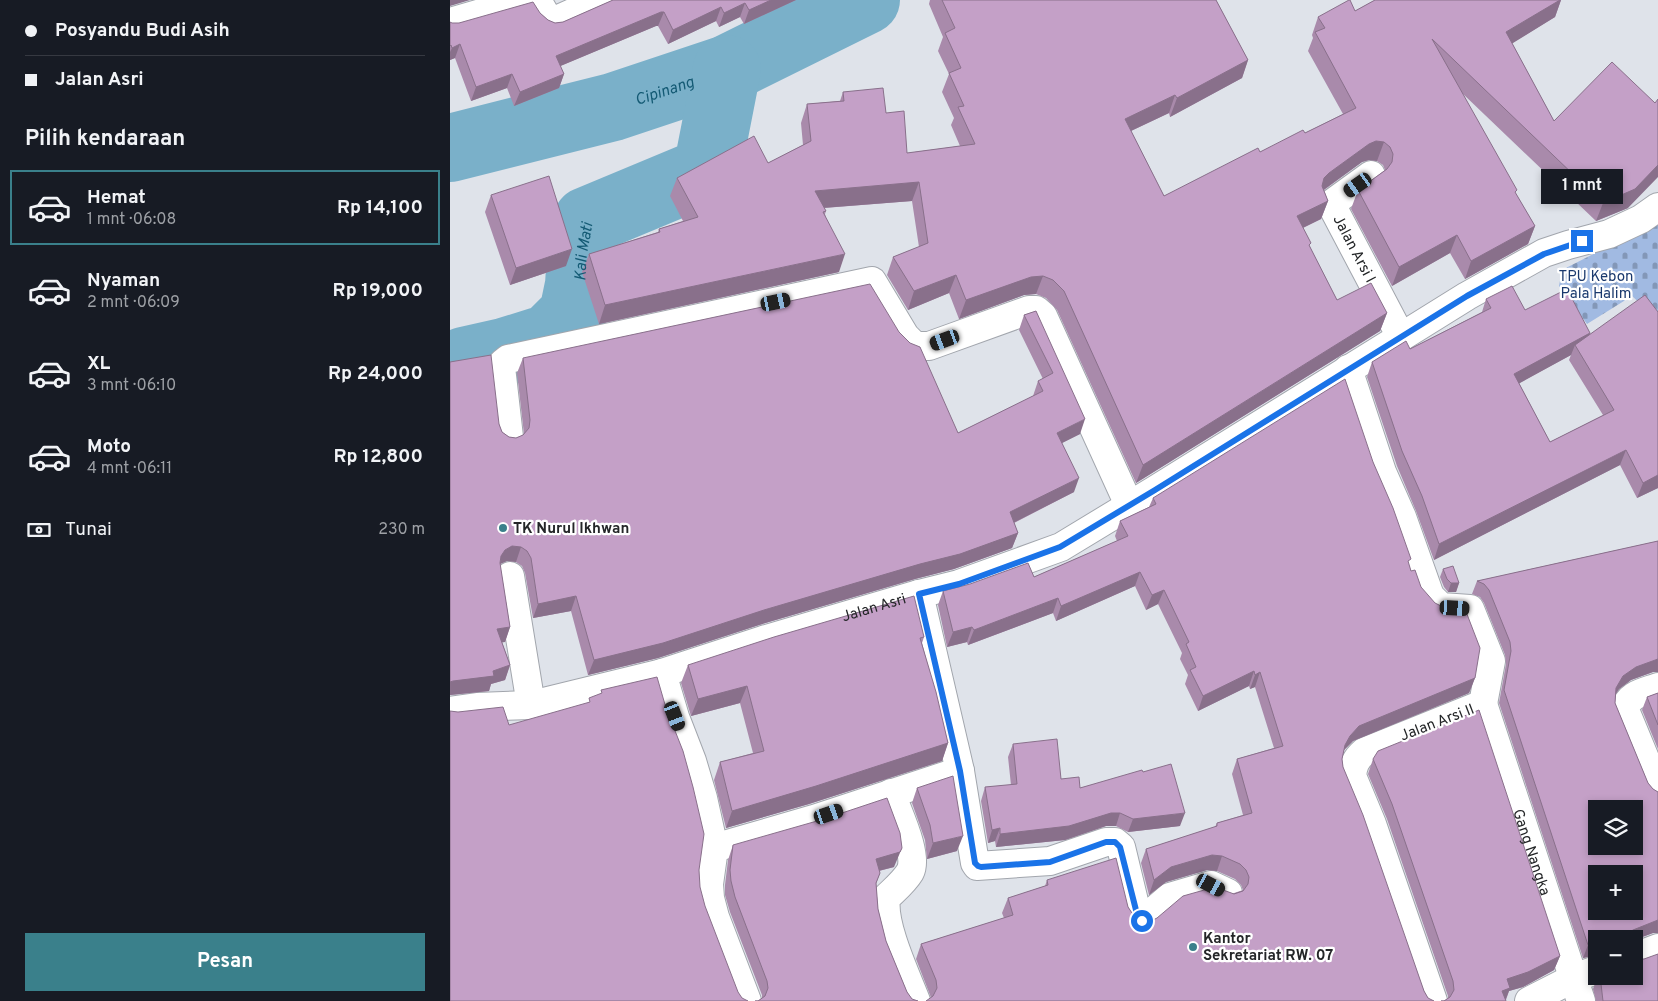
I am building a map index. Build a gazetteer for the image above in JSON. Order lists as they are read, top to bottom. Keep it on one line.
{"streets":{"street":["Jalan Arsi I","Jalan Asri","Jalan Arsi II","Gang Nangka"]},"crossings":[["Jalan Arsi I","Jalan Asri"],["Jalan Asri","Jalan Arsi II"],["Jalan Arsi II","Gang Nangka"]],"water":["Cipinang","Kali Mati"],"parks":["TPU Kebon Pala Halim"],"places":["TK Nurul Ikhwan","Kantor Sekretariat RW. 07"],"page":{"banner":["Posyandu Budi Asih","Jalan Asri"],"heading":"Pilih kendaraan","bubble":"1 mnt","list":[{"name":"Hemat","note":"1 mnt · 06:08","value":"Rp 14,100"},{"name":"Nyaman","note":"2 mnt · 06:09","value":"Rp 19,000"},{"name":"XL","note":"3 mnt · 06:10","value":"Rp 24,000"},{"name":"Moto","note":"4 mnt · 06:11","value":"Rp 12,800"}],"pay":["Tunai","230 m"],"map_buttons":["+","−"],"buttons":"Pesan"}}
